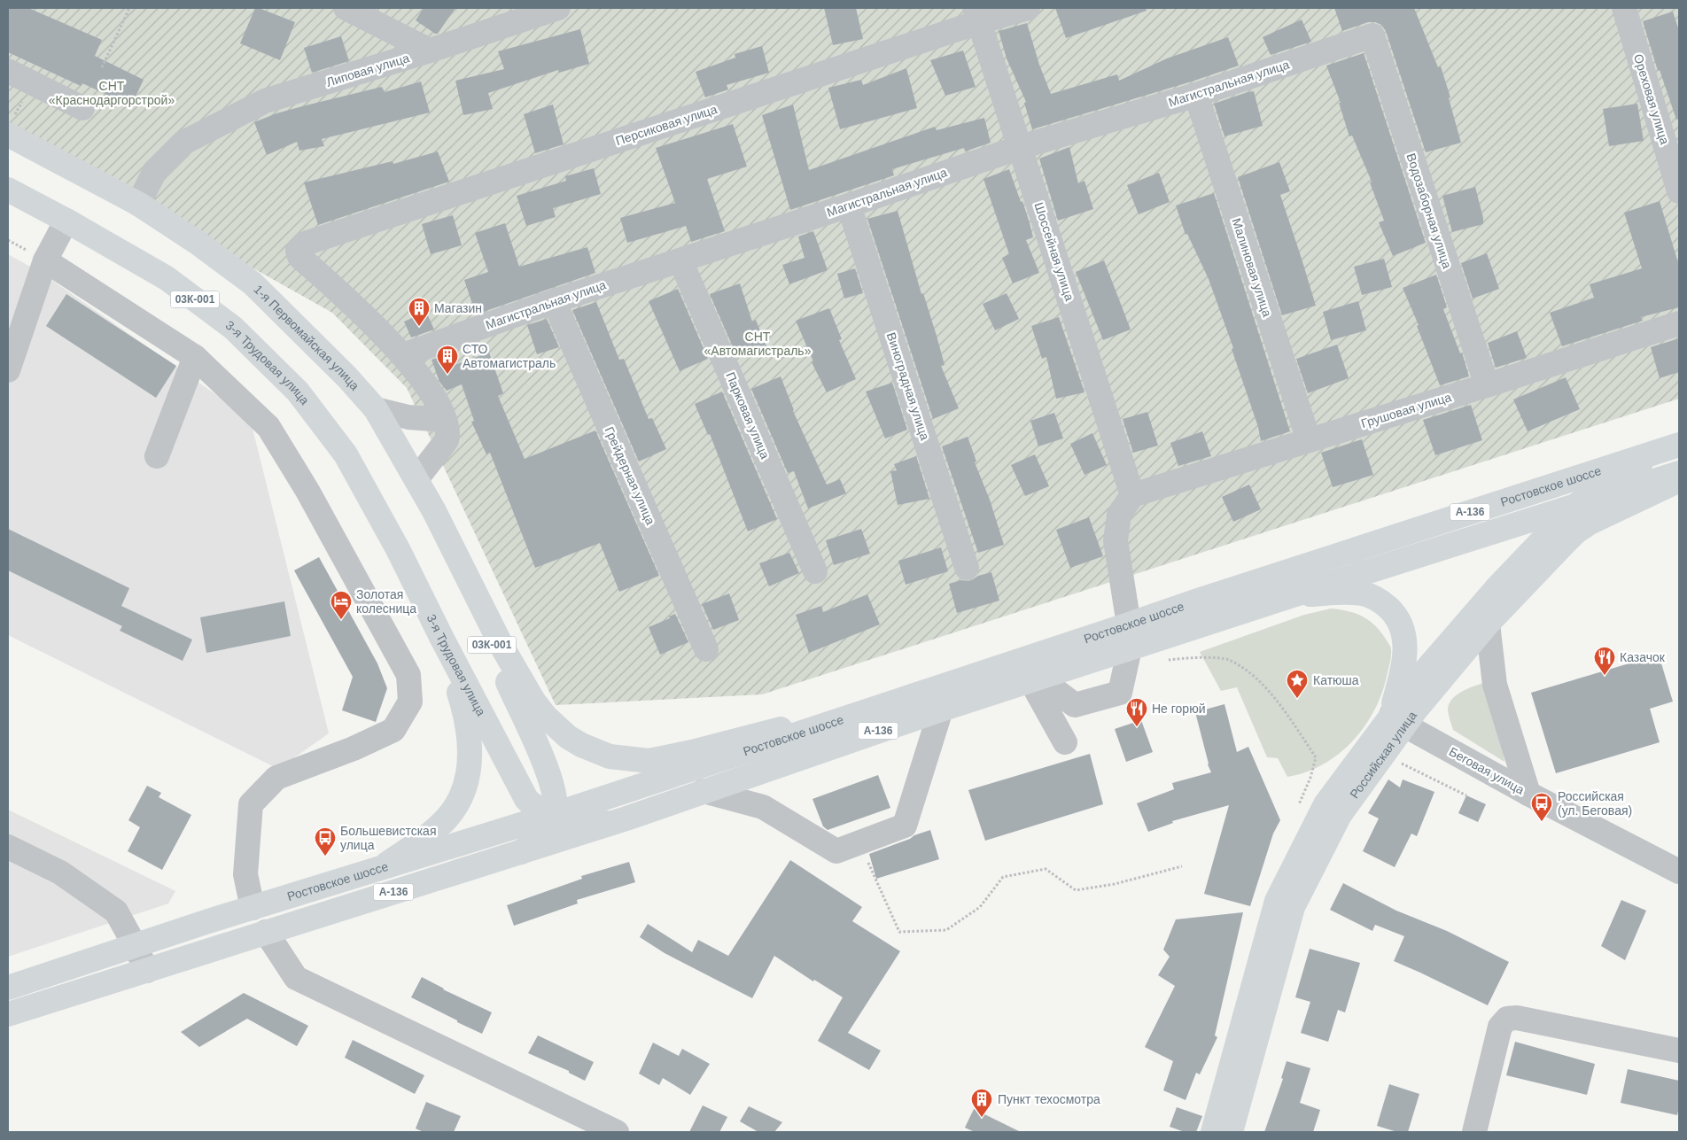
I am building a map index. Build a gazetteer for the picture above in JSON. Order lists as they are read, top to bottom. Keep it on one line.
{"streets":{"main road":["03К-001","1-я Первомайская улица","3-я Трудовая улица","Ростовское шоссе","А-136","Российская улица"],"street":["Липовая улица","Магистральная улица","Ореховая улица","Персиковая улица","Водозаборная улица","Шоссейная улица","Малиновая улица","Виноградная улица","Грушовая улица","Парковая улица","Грейдерная улица","Беговая улица"]},"crossings":[["Липовая улица","03К-001"],["Липовая улица","1-я Первомайская улица"],["Магистральная улица","Персиковая улица"],["Магистральная улица","Водозаборная улица"],["Магистральная улица","Шоссейная улица"],["Магистральная улица","Малиновая улица"],["Магистральная улица","Виноградная улица"],["Магистральная улица","Парковая улица"],["Магистральная улица","Грейдерная улица"],["Персиковая улица","Шоссейная улица"],["Водозаборная улица","Грушовая улица"],["Шоссейная улица","Грушовая улица"],["Малиновая улица","Грушовая улица"],["03К-001","1-я Первомайская улица"],["03К-001","3-я Трудовая улица"],["03К-001","Ростовское шоссе"],["03К-001","А-136"],["3-я Трудовая улица","Ростовское шоссе"],["3-я Трудовая улица","А-136"],["Ростовское шоссе","А-136"],["Ростовское шоссе","Российская улица"],["А-136","Российская улица"],["А-136","Беговая улица"],["Российская улица","Беговая улица"]],"parks":["СНТ «Краснодаргорстрой»","СНТ «Автомагистраль»"],"places":{"building":["Магазин","СТО Автомагистраль","Пункт техосмотра"],"hotel":["Золотая колесница"],"restaurant":["Казачок","Не горюй"],"place":["Катюша"],"bus stop":["Российская (ул. Беговая)","Большевистская улица"]}}
